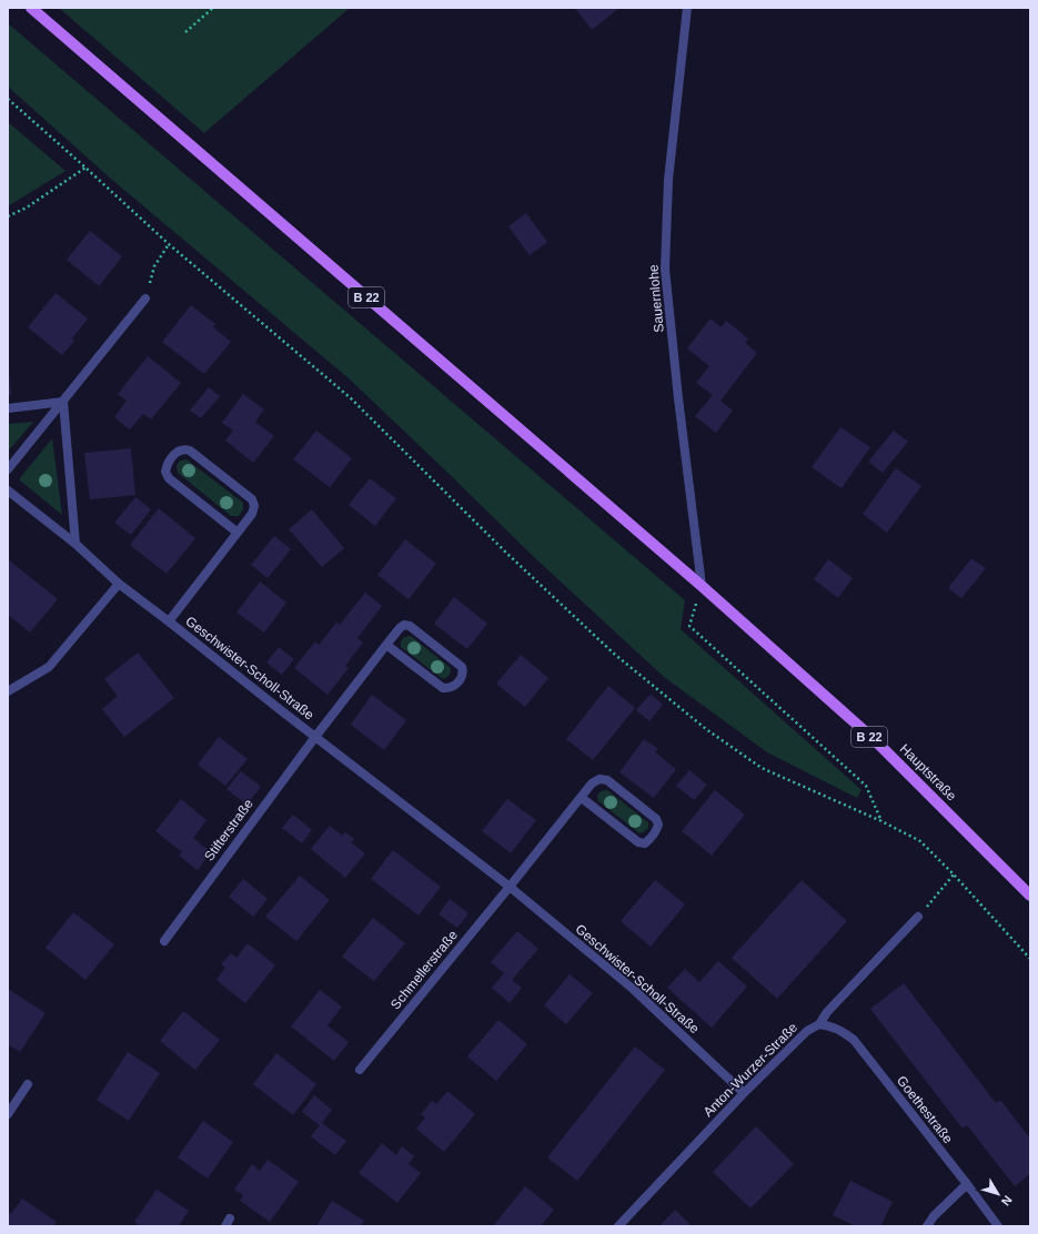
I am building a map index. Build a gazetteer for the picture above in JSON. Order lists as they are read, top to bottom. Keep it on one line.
{"streets":{"main road":["B 22","Hauptstraße"],"street":["Sauernlohe","Geschwister-Scholl-Straße","Stifterstraße","Schmellerstraße","Anton-Wurzer-Straße","Goethestraße"]},"crossings":[["B 22","Sauernlohe"],["B 22","Hauptstraße"],["Sauernlohe","Hauptstraße"],["Geschwister-Scholl-Straße","Stifterstraße"],["Geschwister-Scholl-Straße","Schmellerstraße"],["Geschwister-Scholl-Straße","Anton-Wurzer-Straße"],["Anton-Wurzer-Straße","Goethestraße"]],"north":"bottom right"}
